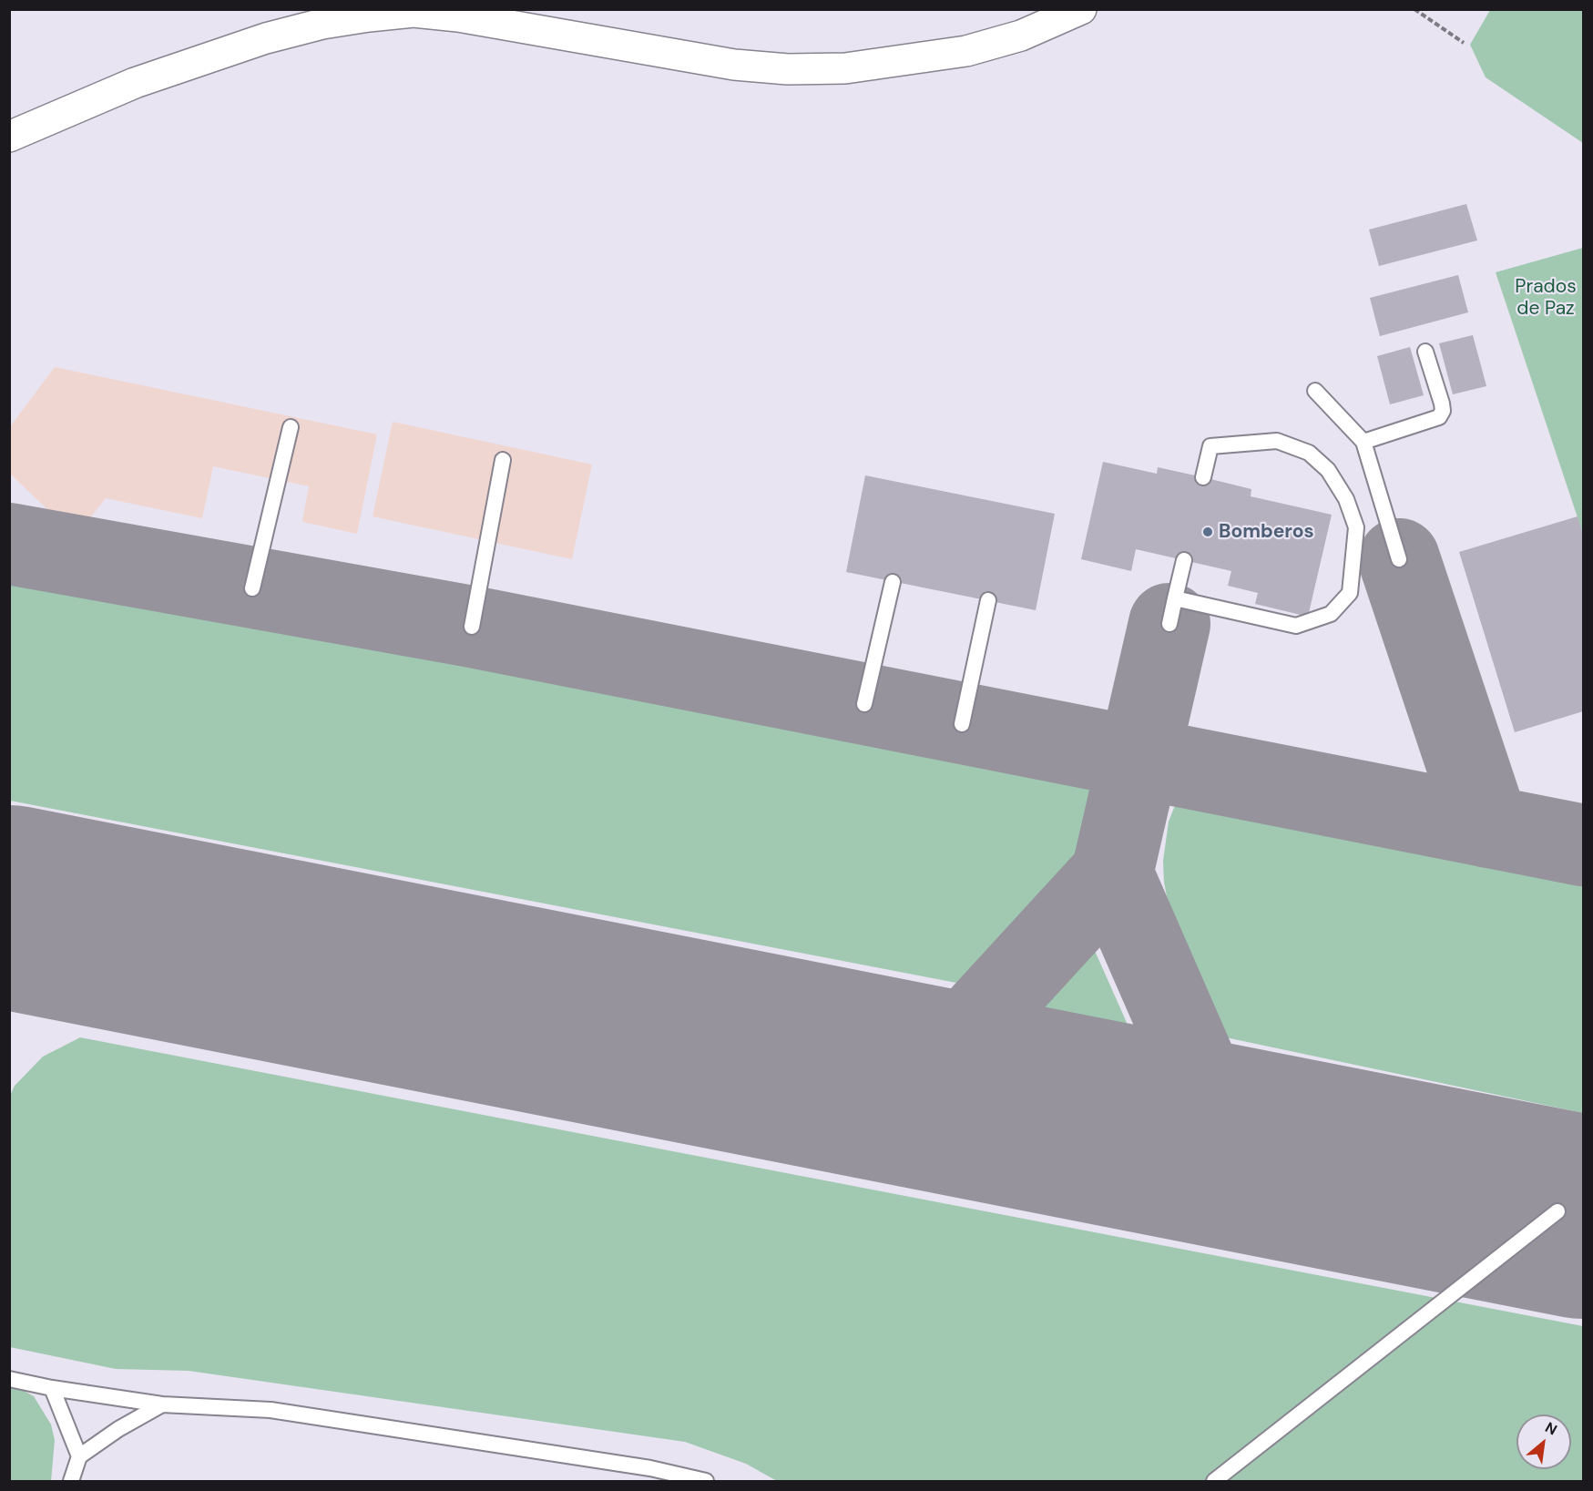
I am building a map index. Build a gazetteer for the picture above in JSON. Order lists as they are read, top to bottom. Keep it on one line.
{"parks":["Prados de Paz"],"places":["Bomberos"],"north":"top right"}
